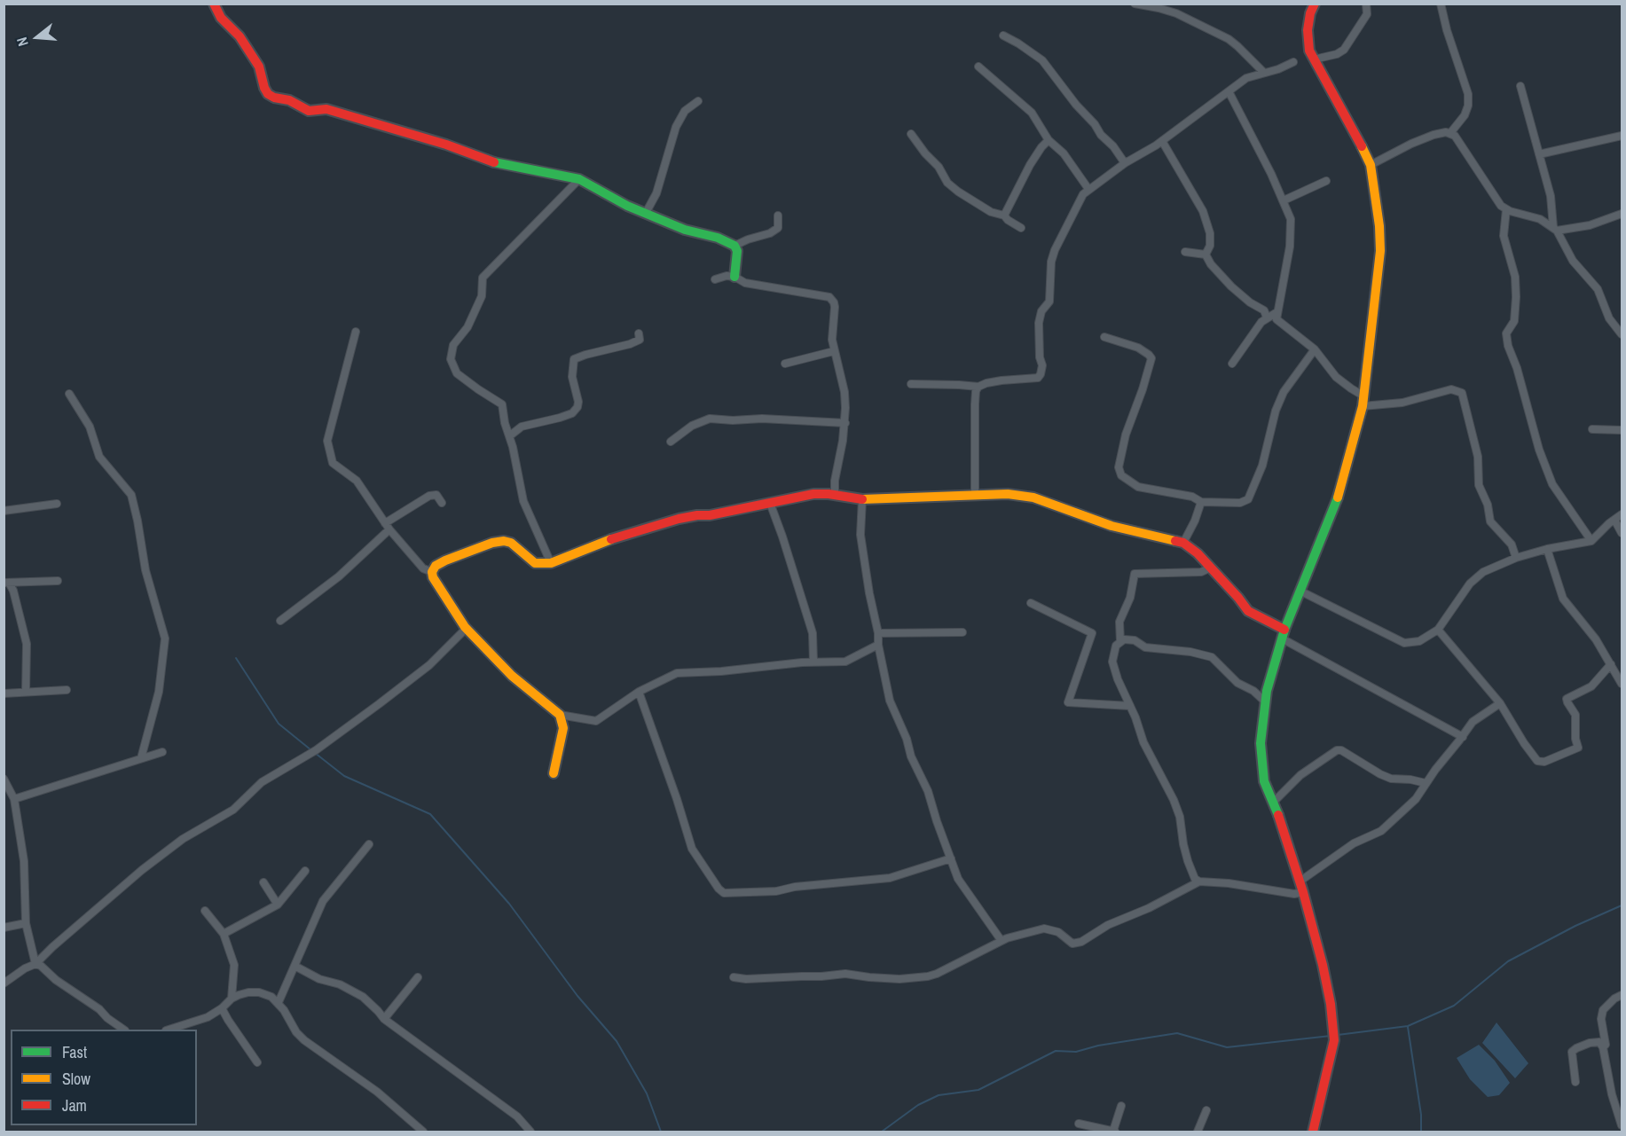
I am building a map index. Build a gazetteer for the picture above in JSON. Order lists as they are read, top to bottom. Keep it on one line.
{"legend":["Fast","Slow","Jam"],"north":"left"}
